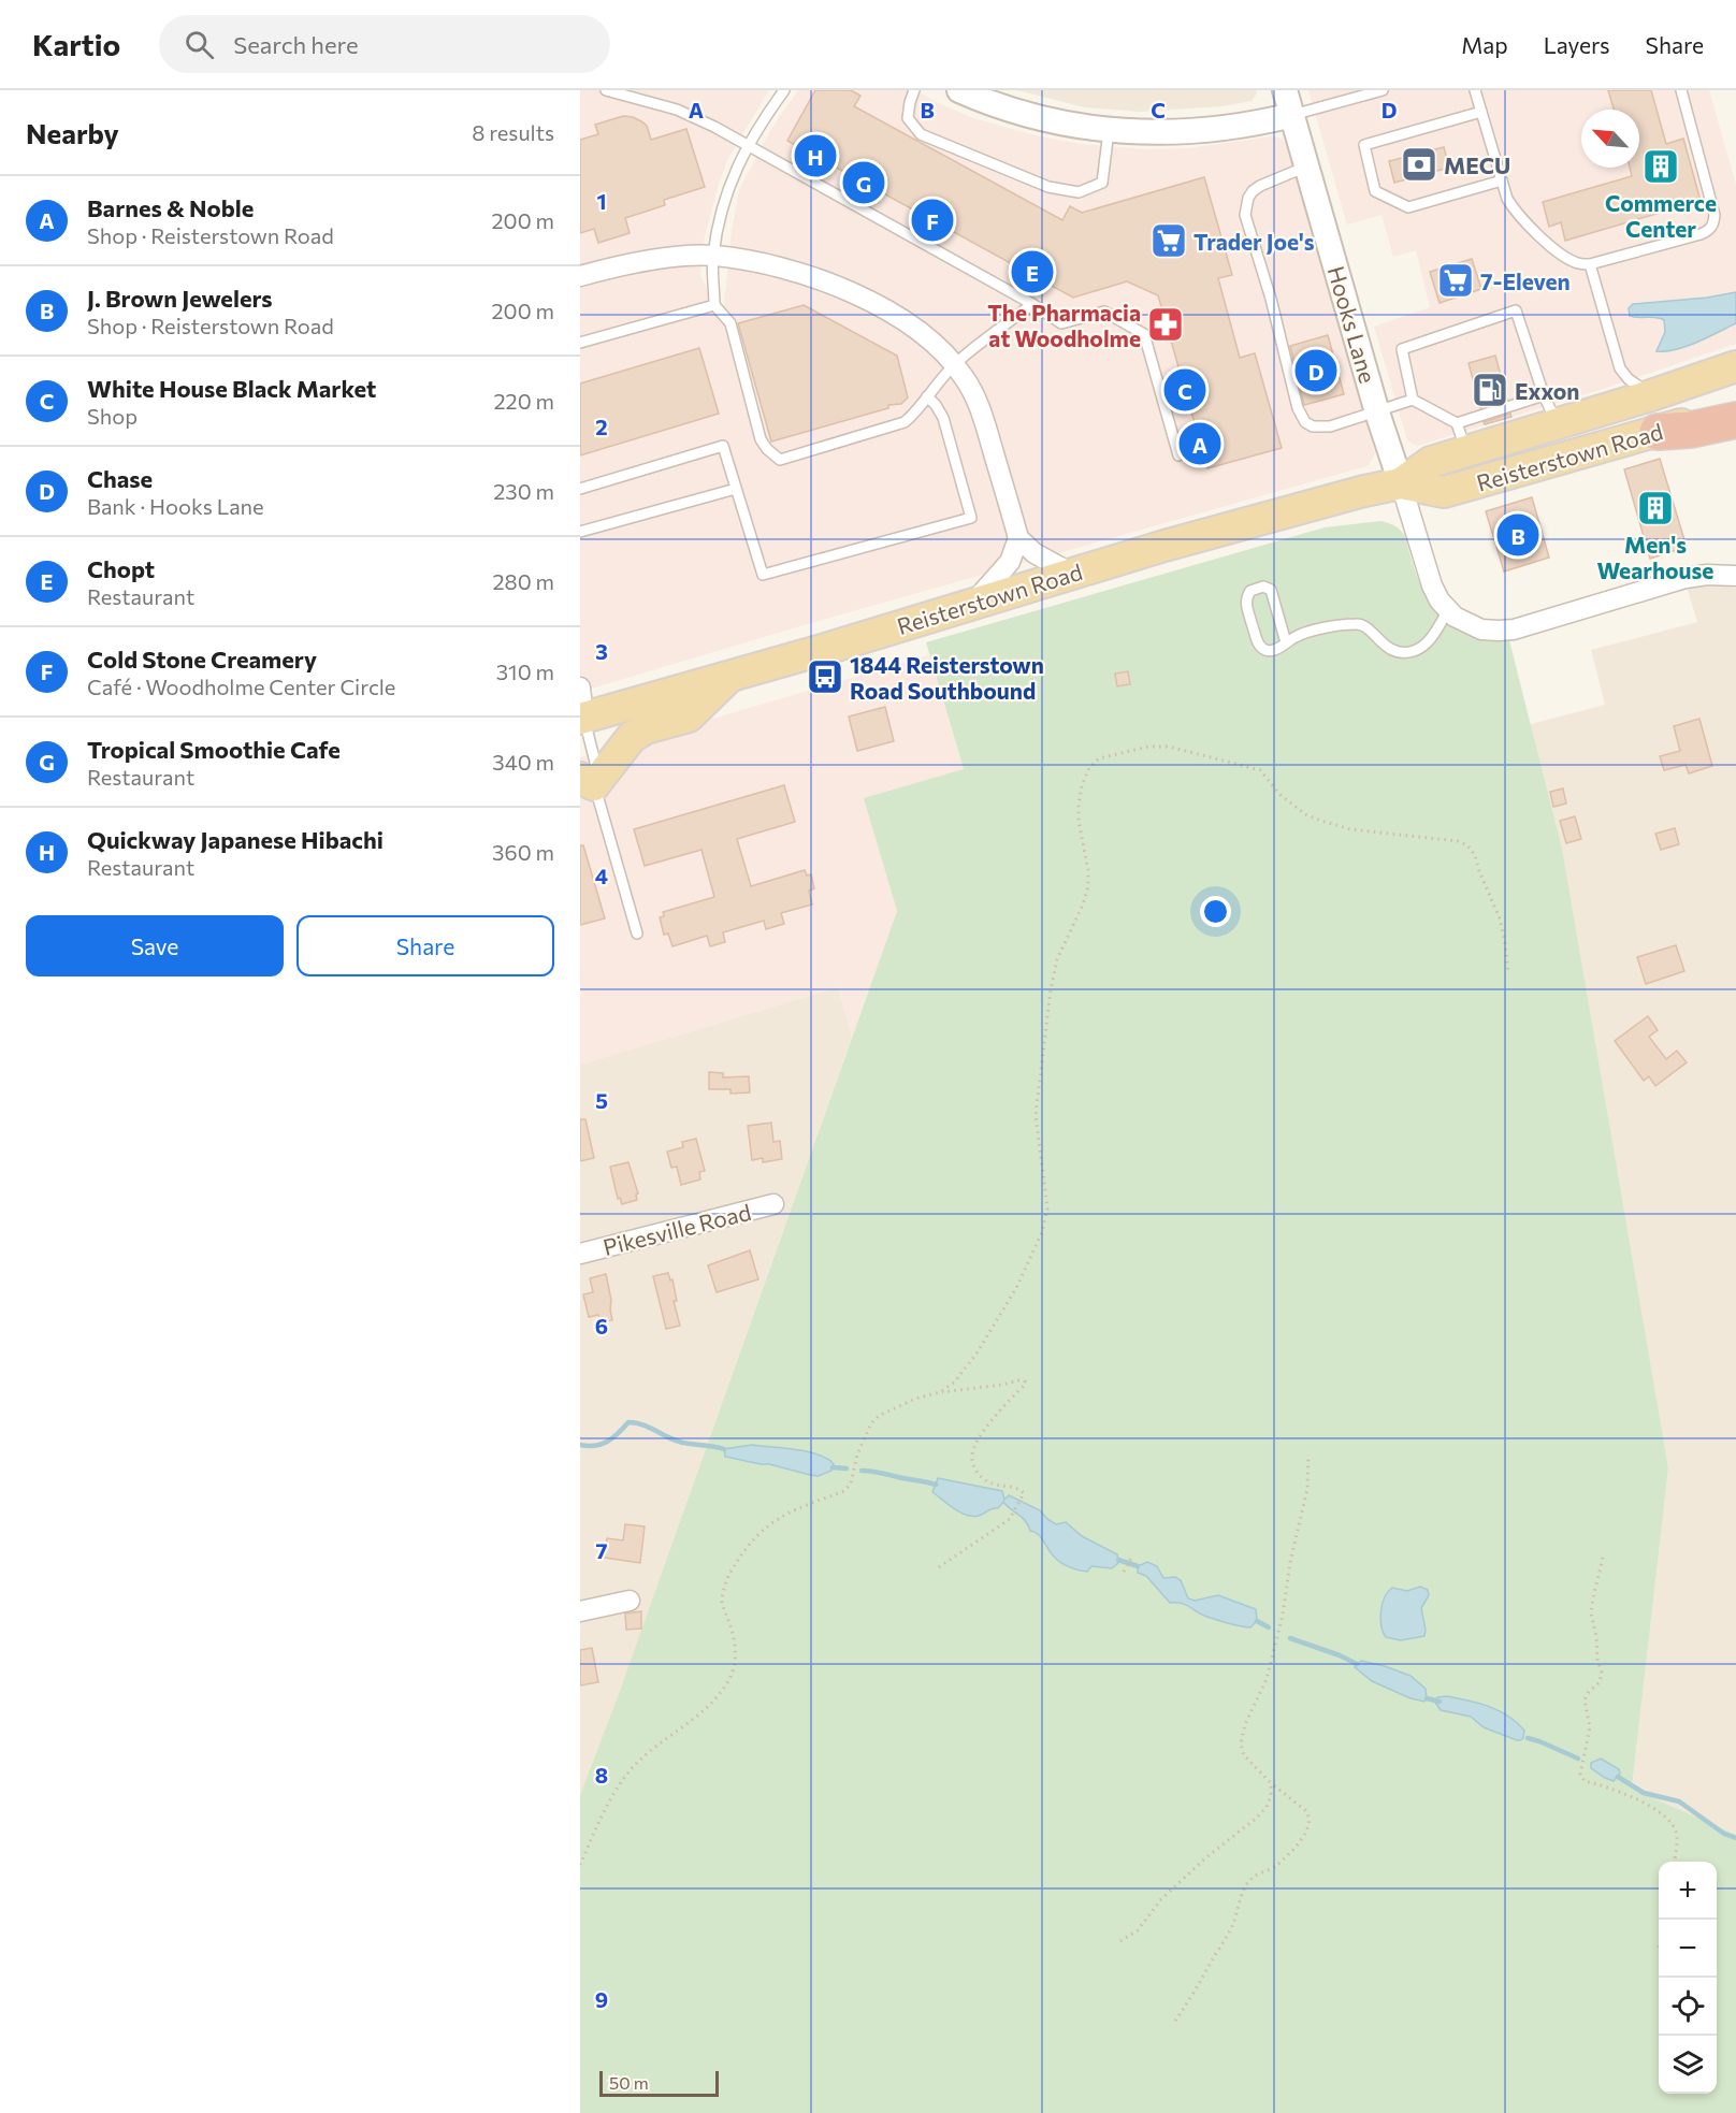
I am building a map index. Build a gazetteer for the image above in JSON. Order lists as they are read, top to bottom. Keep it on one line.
{"streets":{"main road":["Reisterstown Road"],"street":["Hooks Lane","Pikesville Road"]},"crossings":[["Hooks Lane","Reisterstown Road"]],"places":{"bank":["MECU"],"building":["Commerce Center","Men's Wearhouse"],"supermarket":["Trader Joe's","7-Eleven"],"pharmacy":["The Pharmacia at Woodholme"],"fuel station":["Exxon"],"bus stop":["1844 Reisterstown Road Southbound"]},"scale_bar":"50 m","north":"top left","page":{"header":"Kartio","search":"Search here","nav":["Map","Layers","Share"],"heading":["Nearby","8 results"],"pins":["H","G","F","E","D","C","A","B"],"list":[{"mark":"A","name":"Barnes & Noble","note":"Shop · Reisterstown Road","value":"200 m"},{"mark":"B","name":"J. Brown Jewelers","note":"Shop · Reisterstown Road","value":"200 m"},{"mark":"C","name":"White House Black Market","note":"Shop","value":"220 m"},{"mark":"D","name":"Chase","note":"Bank · Hooks Lane","value":"230 m"},{"mark":"E","name":"Chopt","note":"Restaurant","value":"280 m"},{"mark":"F","name":"Cold Stone Creamery","note":"Café · Woodholme Center Circle","value":"310 m"},{"mark":"G","name":"Tropical Smoothie Cafe","note":"Restaurant","value":"340 m"},{"mark":"H","name":"Quickway Japanese Hibachi","note":"Restaurant","value":"360 m"}],"buttons":["Save","Share"],"map_buttons":["+","−"],"scale":"50 m"},"grid":{"columns":["A","B","C","D"],"rows":["1","2","3","4","5","6","7","8","9"]}}
